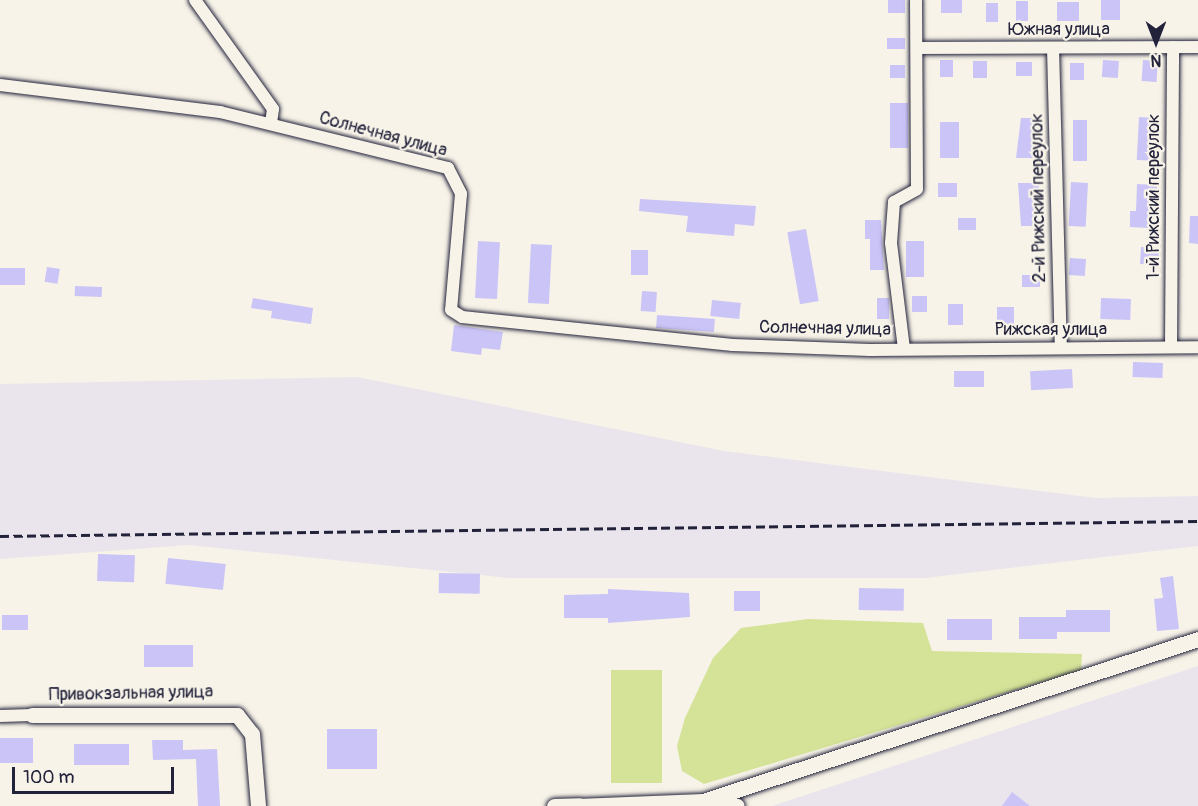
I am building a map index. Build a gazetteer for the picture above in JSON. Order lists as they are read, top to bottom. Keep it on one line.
{"streets":{"street":["Южная улица","Солнечная улица","1-й Рижский переулок","2-й Рижский переулок","Рижская улица","Привокзальная улица"]},"crossings":[["Южная улица","1-й Рижский переулок"],["Южная улица","2-й Рижский переулок"],["Солнечная улица","Рижская улица"],["1-й Рижский переулок","Рижская улица"],["2-й Рижский переулок","Рижская улица"]],"scale_bar":"100 m","north":"bottom"}
